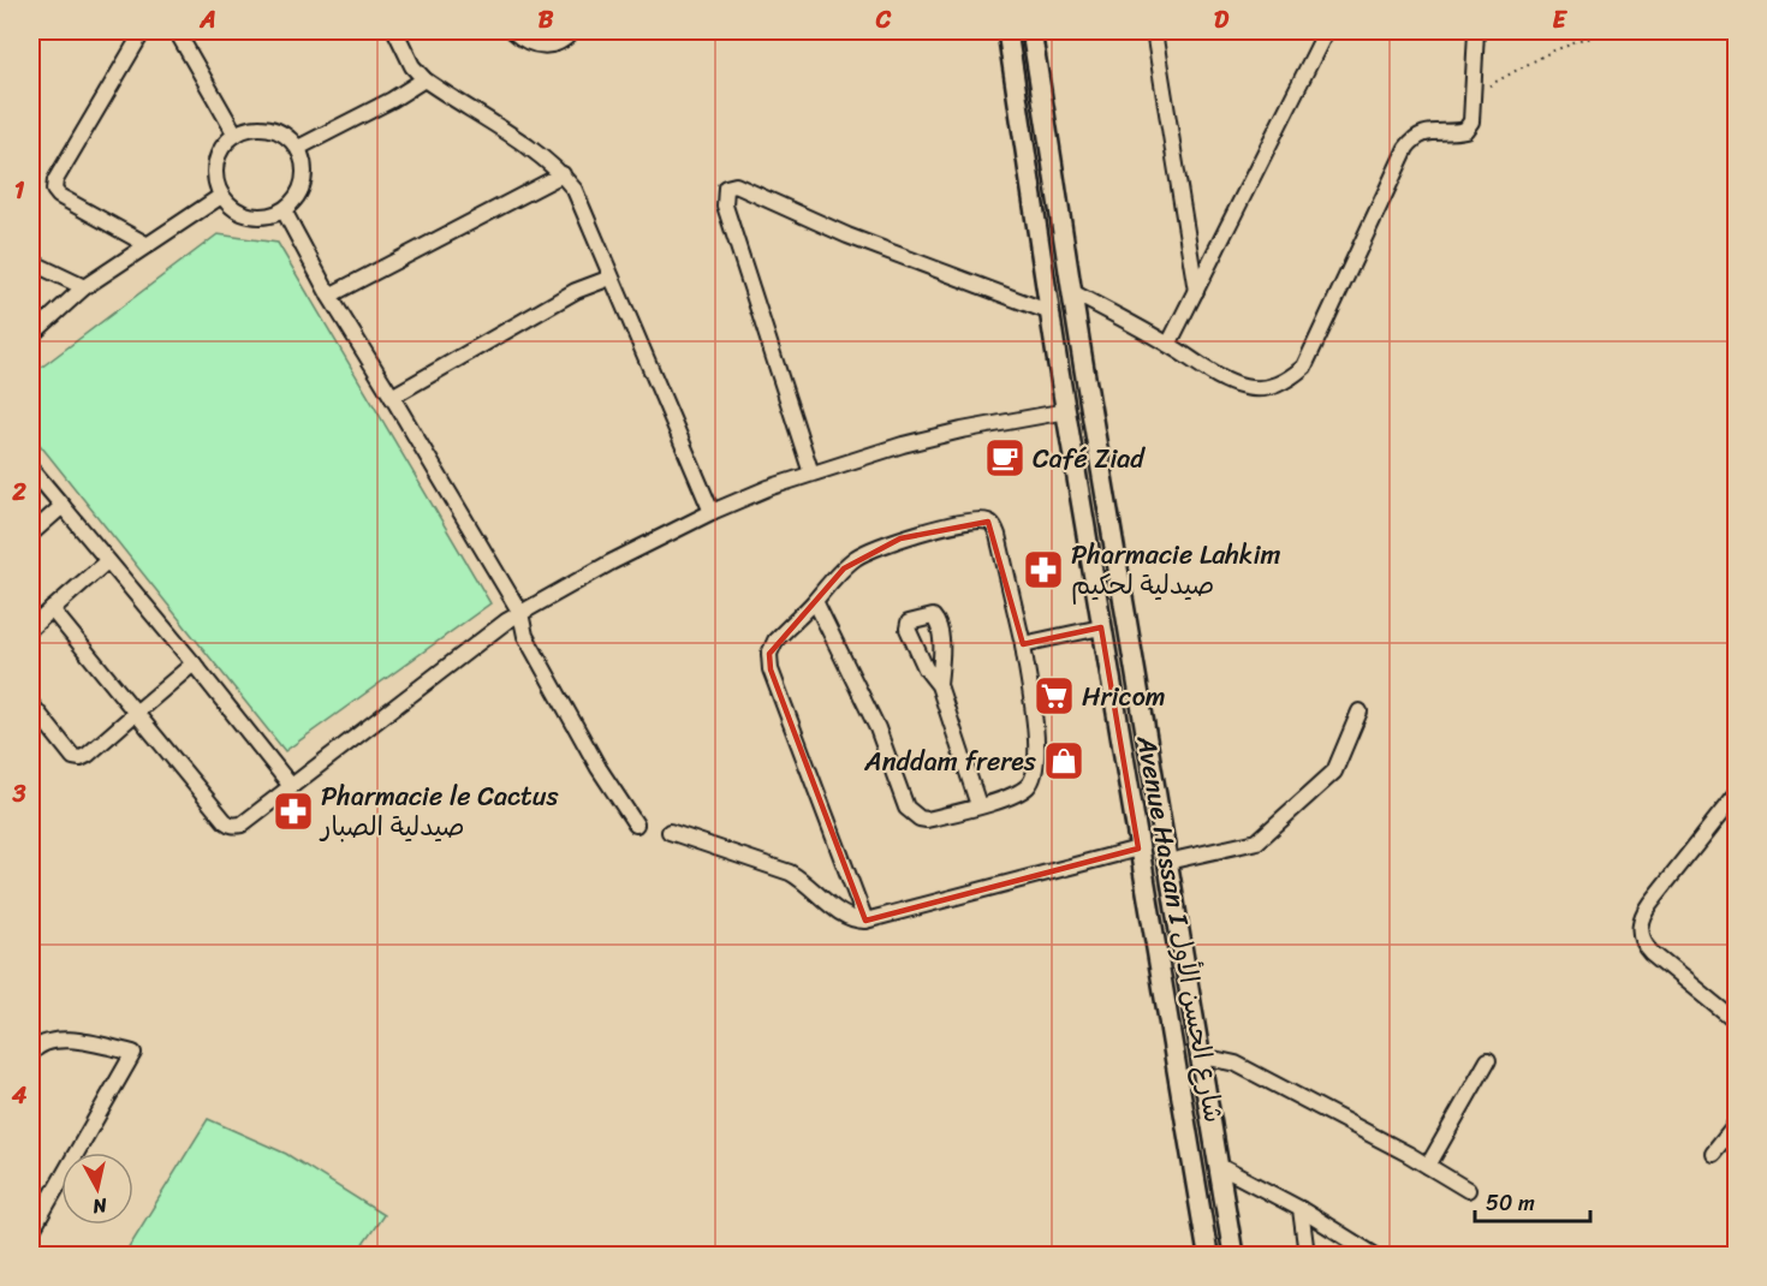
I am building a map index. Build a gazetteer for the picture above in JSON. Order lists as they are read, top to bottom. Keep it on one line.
{"streets":{"main road":["Avenue Hassan I شارع الحسن الأول"]},"places":{"cafe":["Café Ziad"],"pharmacy":["Pharmacie Lahkim صيدلية لحكيم","Pharmacie le Cactus صيدلية الصبار"],"supermarket":["Hricom"],"shop":["Anddam freres"]},"scale_bar":"50 m","north":"bottom","grid":{"columns":["A","B","C","D","E"],"rows":["1","2","3","4"]}}
